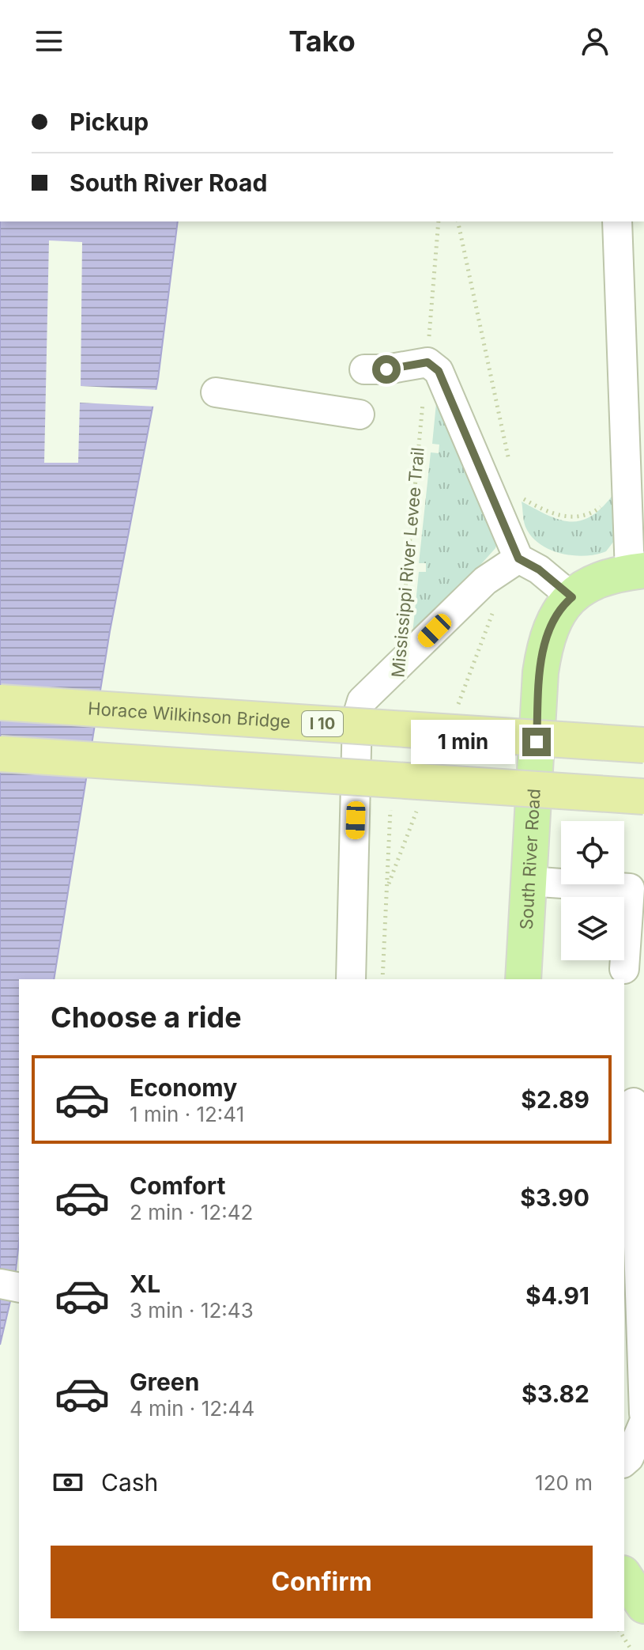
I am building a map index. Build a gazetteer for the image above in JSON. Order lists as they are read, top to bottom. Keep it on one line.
{"streets":{"highway":["Horace Wilkinson Bridge","I 10"],"main road":["South River Road"],"path":["Mississippi River Levee Trail"]},"page":{"header":"Tako","banner":["Pickup","South River Road"],"bubble":"1 min","heading":"Choose a ride","list":[{"name":"Economy","note":"1 min · 12:41","value":"$2.89"},{"name":"Comfort","note":"2 min · 12:42","value":"$3.90"},{"name":"XL","note":"3 min · 12:43","value":"$4.91"},{"name":"Green","note":"4 min · 12:44","value":"$3.82"}],"pay":["Cash","120 m"],"buttons":"Confirm"}}
